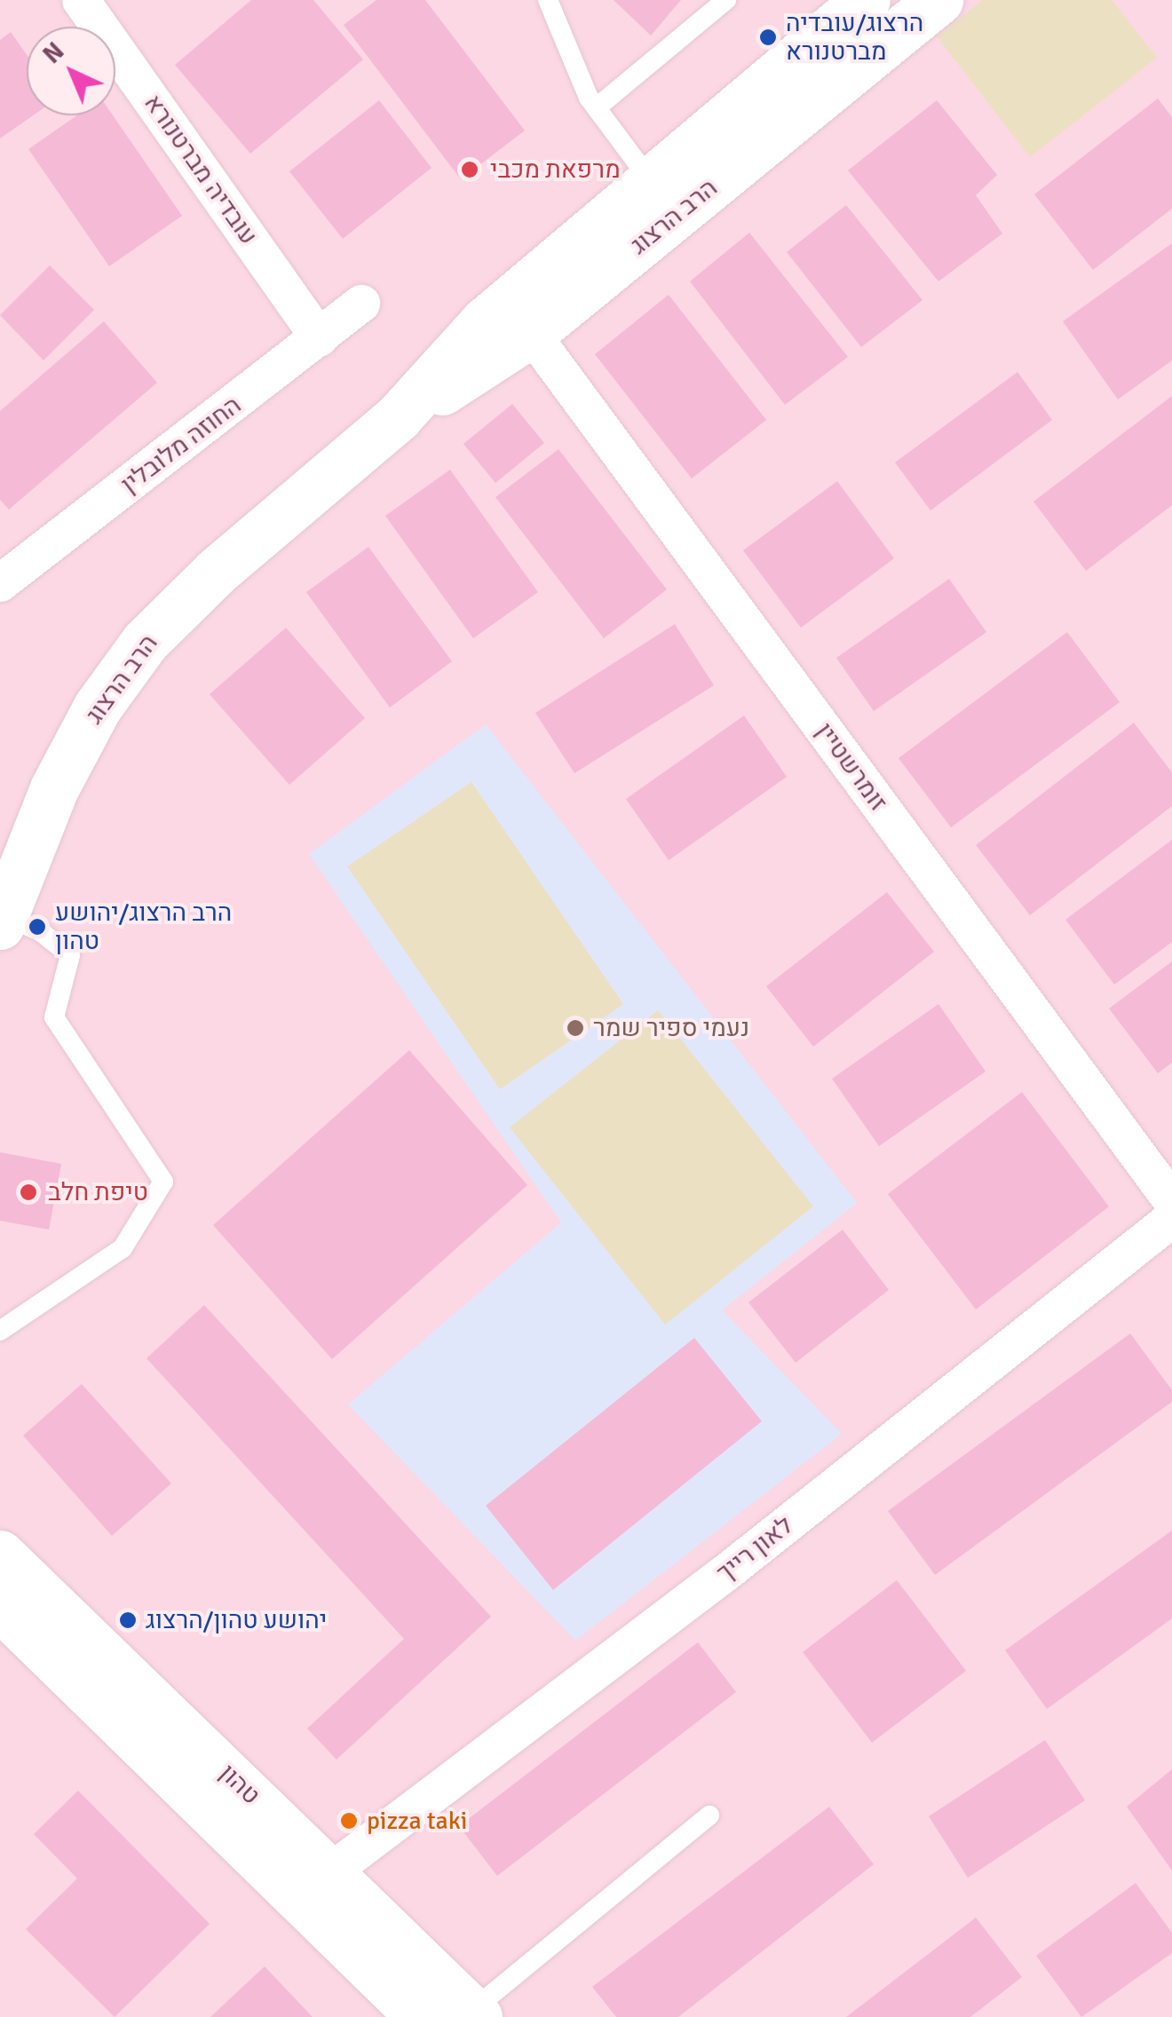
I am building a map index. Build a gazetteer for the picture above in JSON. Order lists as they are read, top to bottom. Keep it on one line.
{"streets":{"street":["עובדיה מברטנורא","הרב הרצוג","החוזה מלובלין","זומרשטיין","לאון רייך","טהון"]},"crossings":[["עובדיה מברטנורא","החוזה מלובלין"],["הרב הרצוג","זומרשטיין"],["לאון רייך","טהון"]],"places":["הרצוג/עובדיה מברטנורא","מרפאת מכבי","הרב הרצוג/יהושע טהון","נעמי ספיר שמר","טיפת חלב","יהושע טהון/הרצוג","pizza taki"],"north":"top left"}
